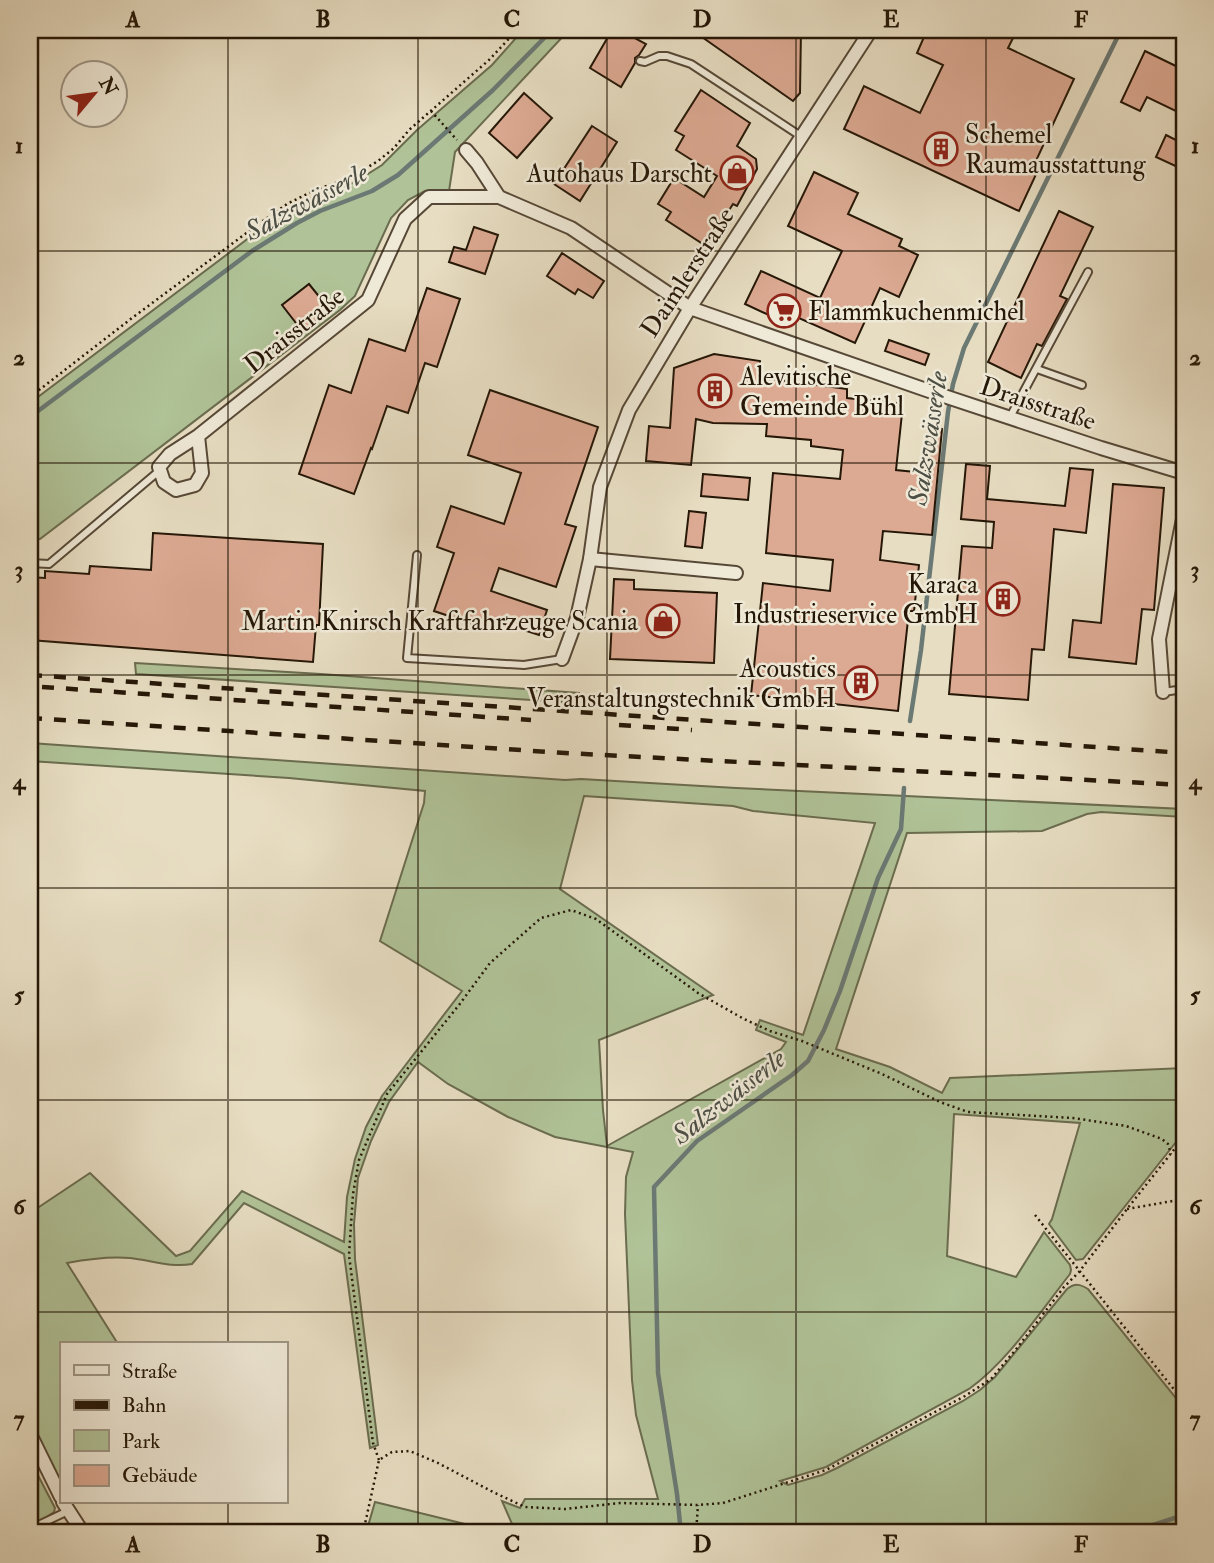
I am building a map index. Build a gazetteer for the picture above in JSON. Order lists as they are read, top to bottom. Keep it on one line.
{"streets":{"street":["Daimlerstraße","Draisstraße"]},"crossings":[["Daimlerstraße","Draisstraße"]],"water":["Salzwässerle"],"places":{"building":["Schemel Raumausstattung","Alevitische Gemeinde Bühl","Karaca Industrieservice GmbH","Acoustics Veranstaltungstechnik GmbH"],"shop":["Autohaus Darscht","Martin Knirsch Kraftfahrzeuge Scania"],"supermarket":["Flammkuchenmichel"]},"legend":["Straße","Bahn","Park","Gebäude"],"north":"top right","grid":{"columns":["A","B","C","D","E","F"],"rows":["1","2","3","4","5","6","7"]}}
